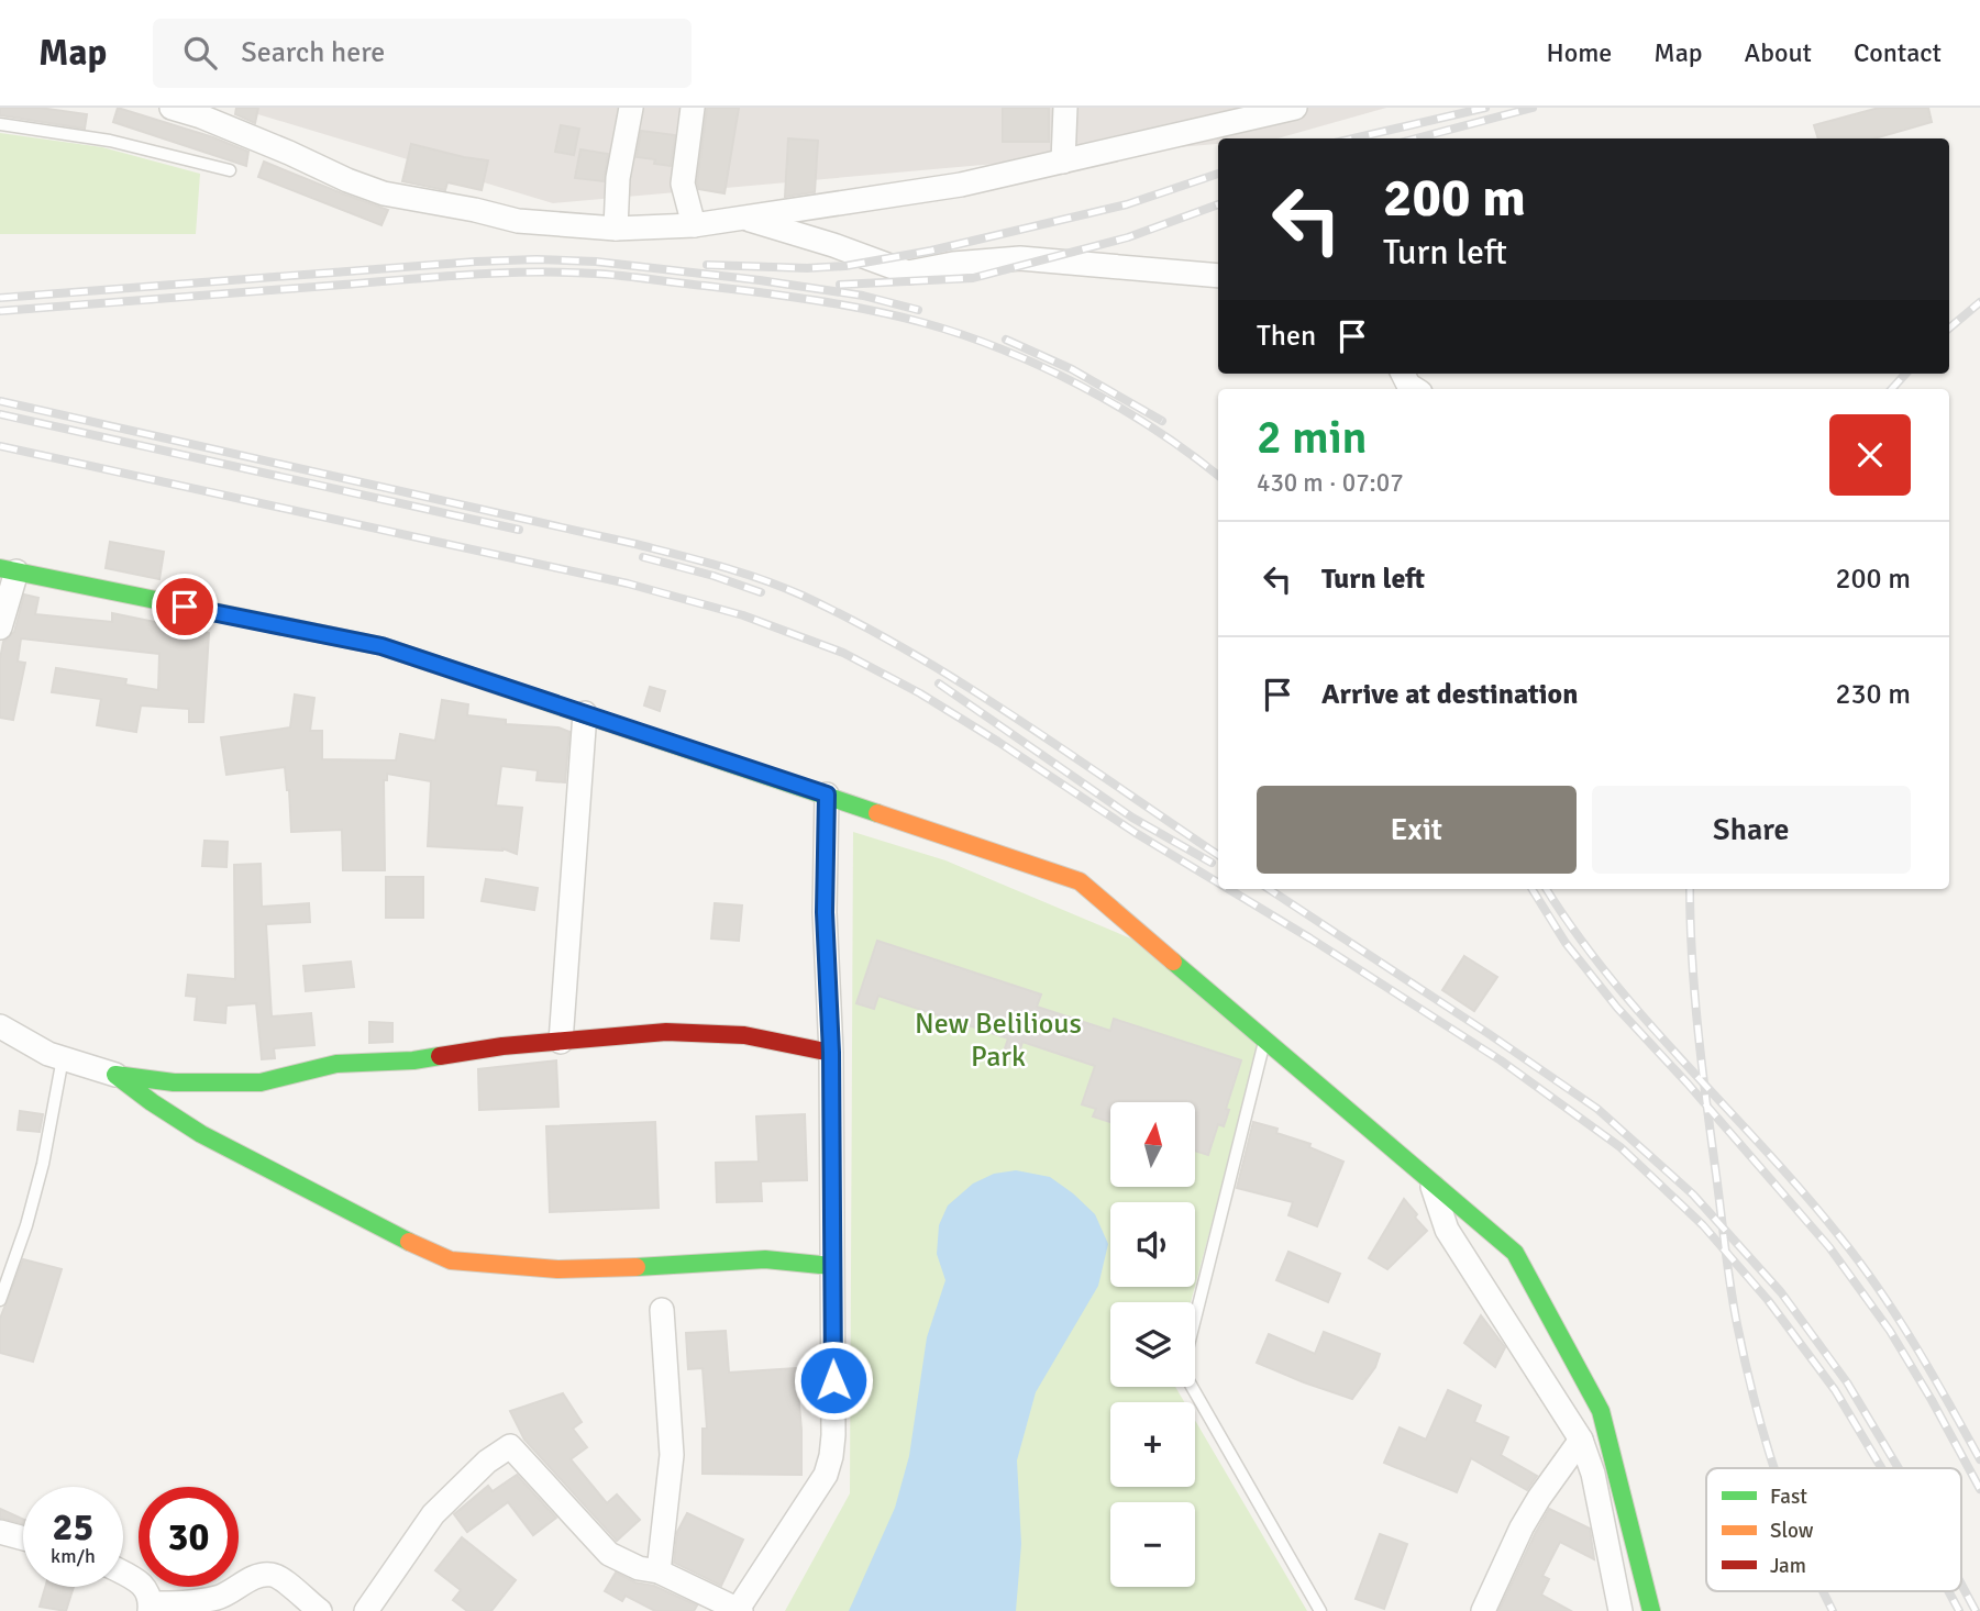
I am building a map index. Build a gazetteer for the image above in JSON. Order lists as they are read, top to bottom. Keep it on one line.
{"parks":["New Belilious Park"],"legend":["Fast","Slow","Jam"],"north":"top","page":{"header":"Map","search":"Search here","nav":["Home","Map","About","Contact"],"turn":["200 m","Turn left"],"then":"Then","heading":["2 min","430 m · 07:07"],"list":[{"name":"Turn left","value":"200 m"},{"name":"Arrive at destination","value":"230 m"}],"buttons":["Exit","Share"],"map_buttons":["+","−"],"speed":"25 km/h","limit":"30"}}
